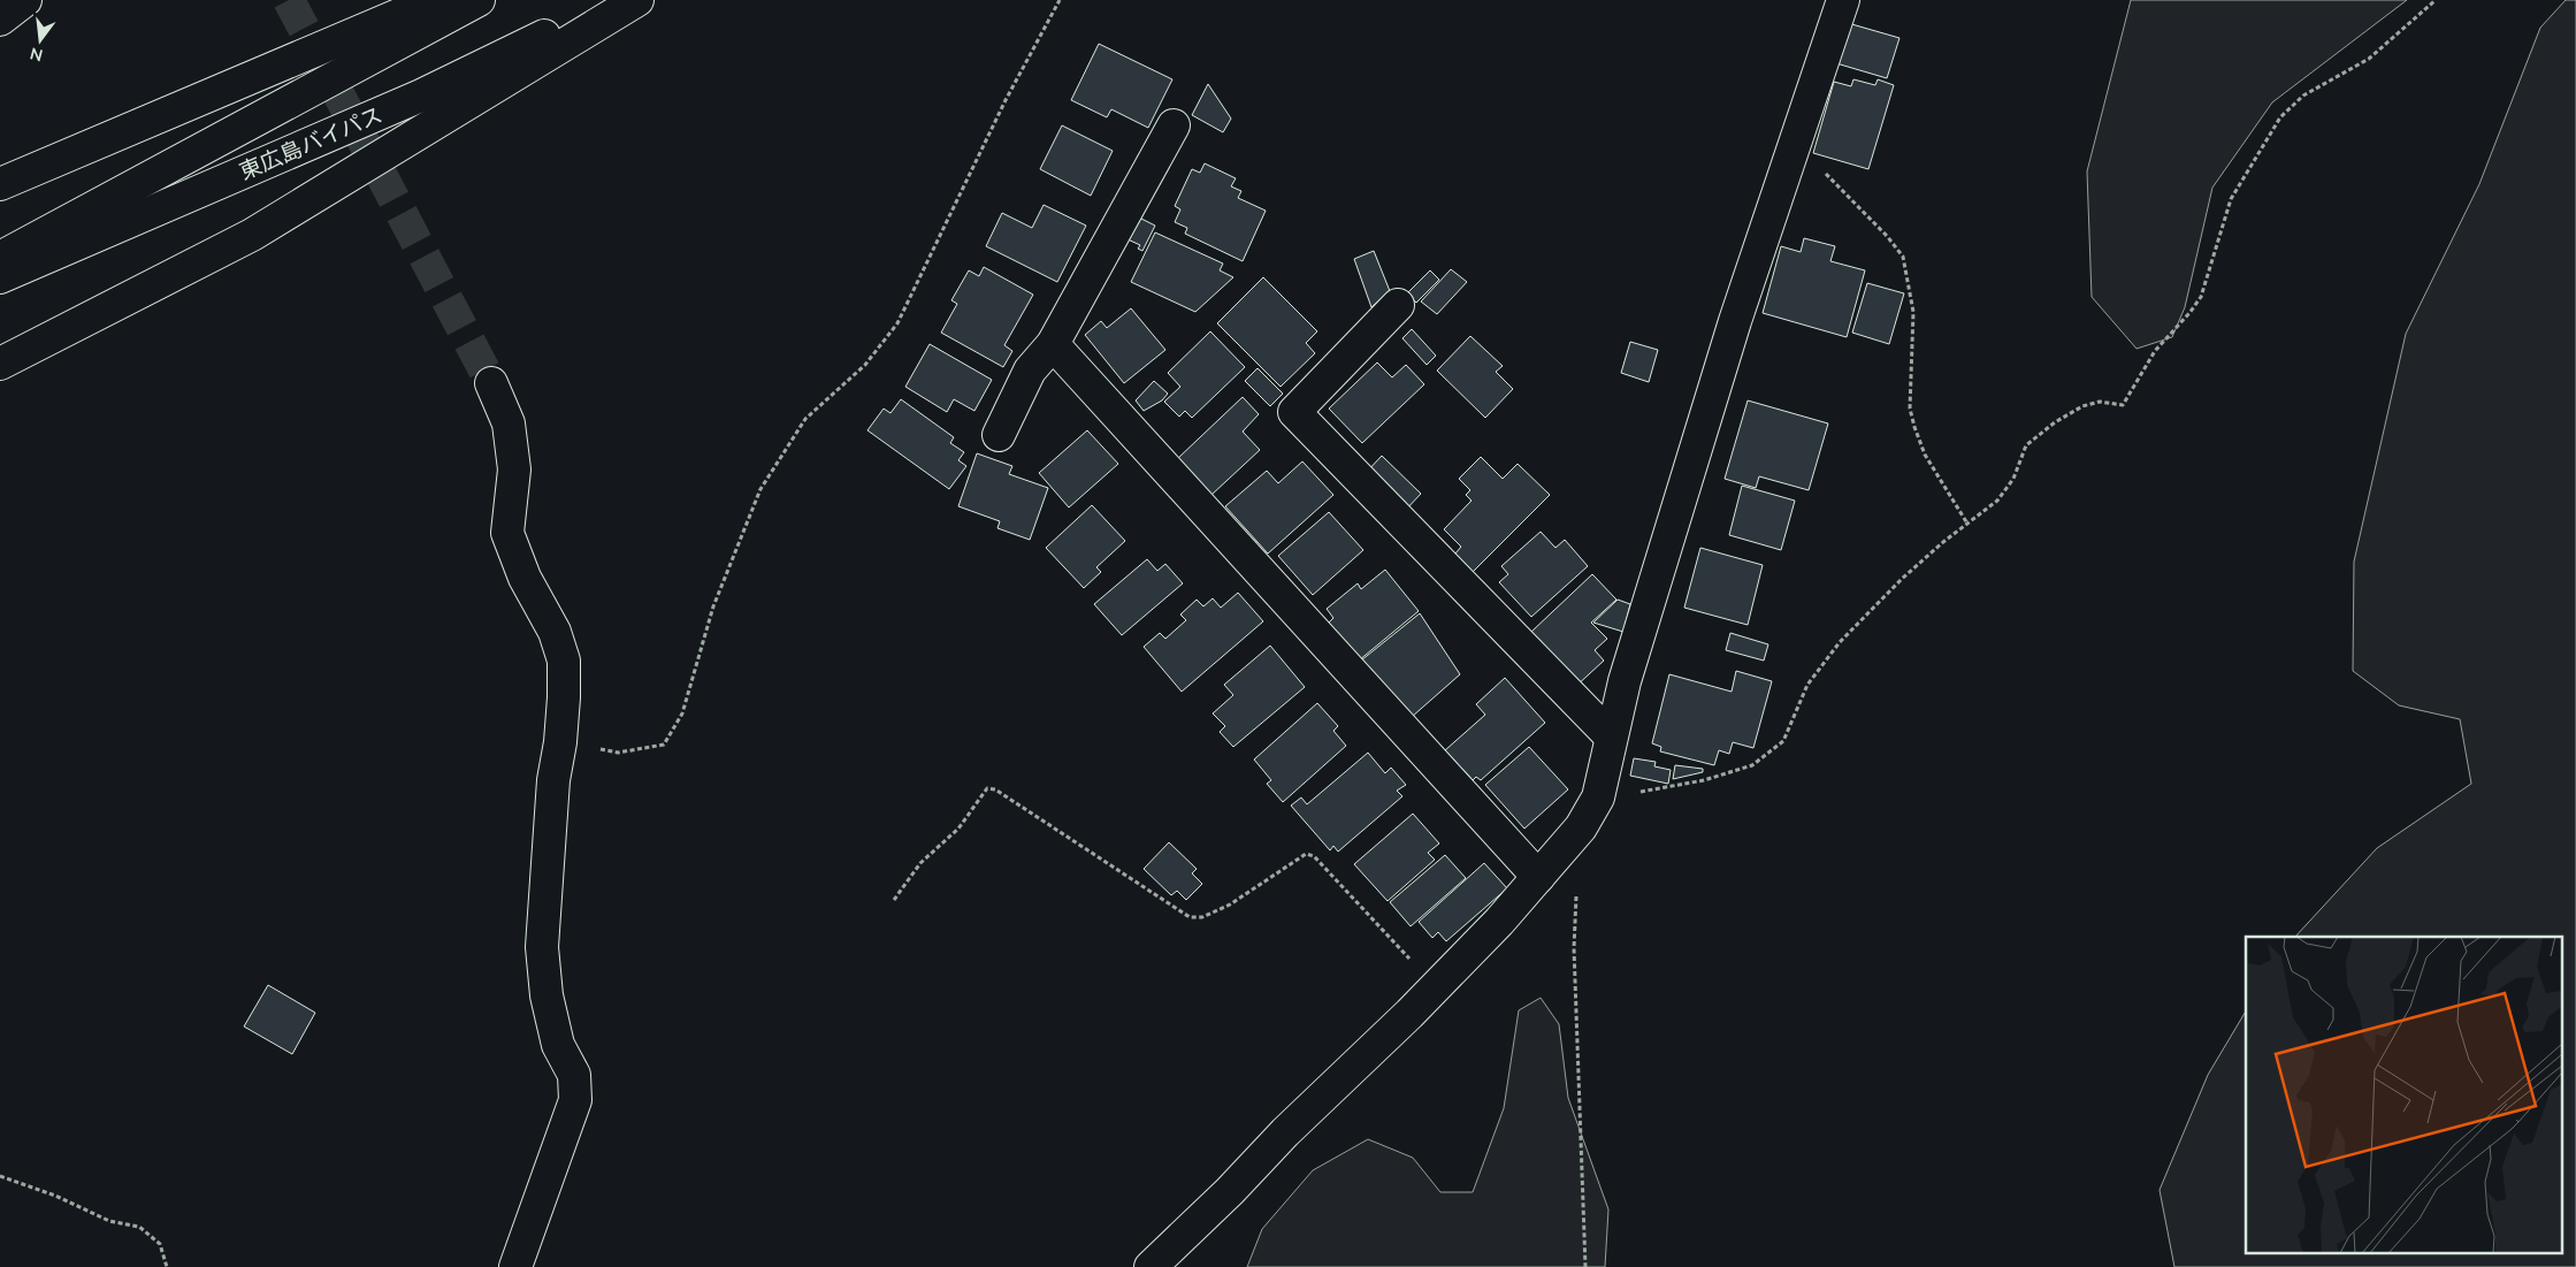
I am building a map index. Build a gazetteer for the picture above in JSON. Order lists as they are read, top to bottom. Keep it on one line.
{"streets":{"main road":["東広島バイパス"]},"north":"bottom"}
